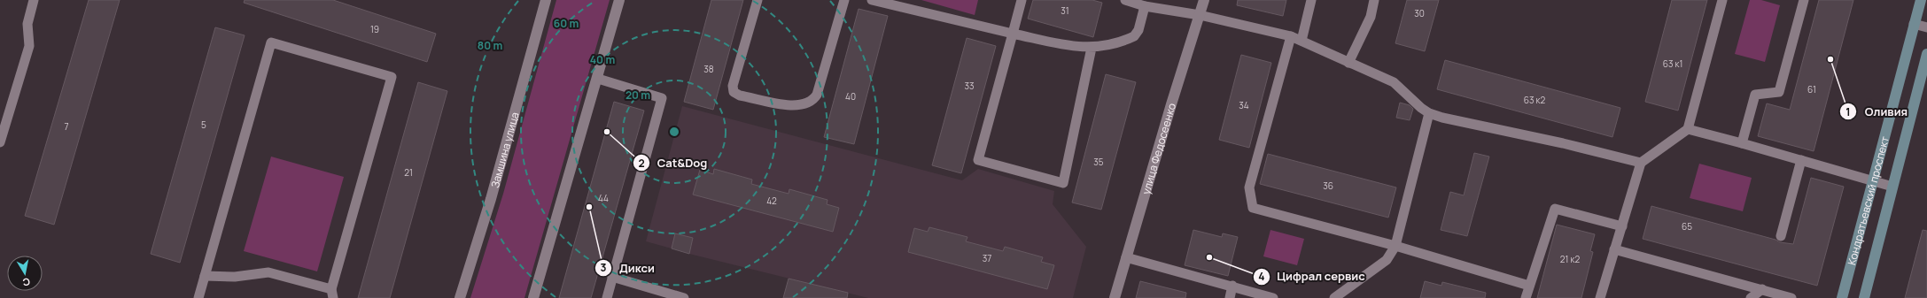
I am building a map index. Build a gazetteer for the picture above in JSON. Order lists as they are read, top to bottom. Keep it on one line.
{"streets":{"main road":["Кондратьевский проспект"],"street":["улица Федосеенко","Замшина улица"]},"places":["Оливия","Cat&Dog","Дикси","Цифрал сервис"],"house_numbers":["31","30","19","63 к1","38","33","61","40","63 к2","34","5","7","35","21","36","44","42","65","37","21 к2"],"north":"bottom","rings":["60 m","80 m","40 m","20 m"]}
